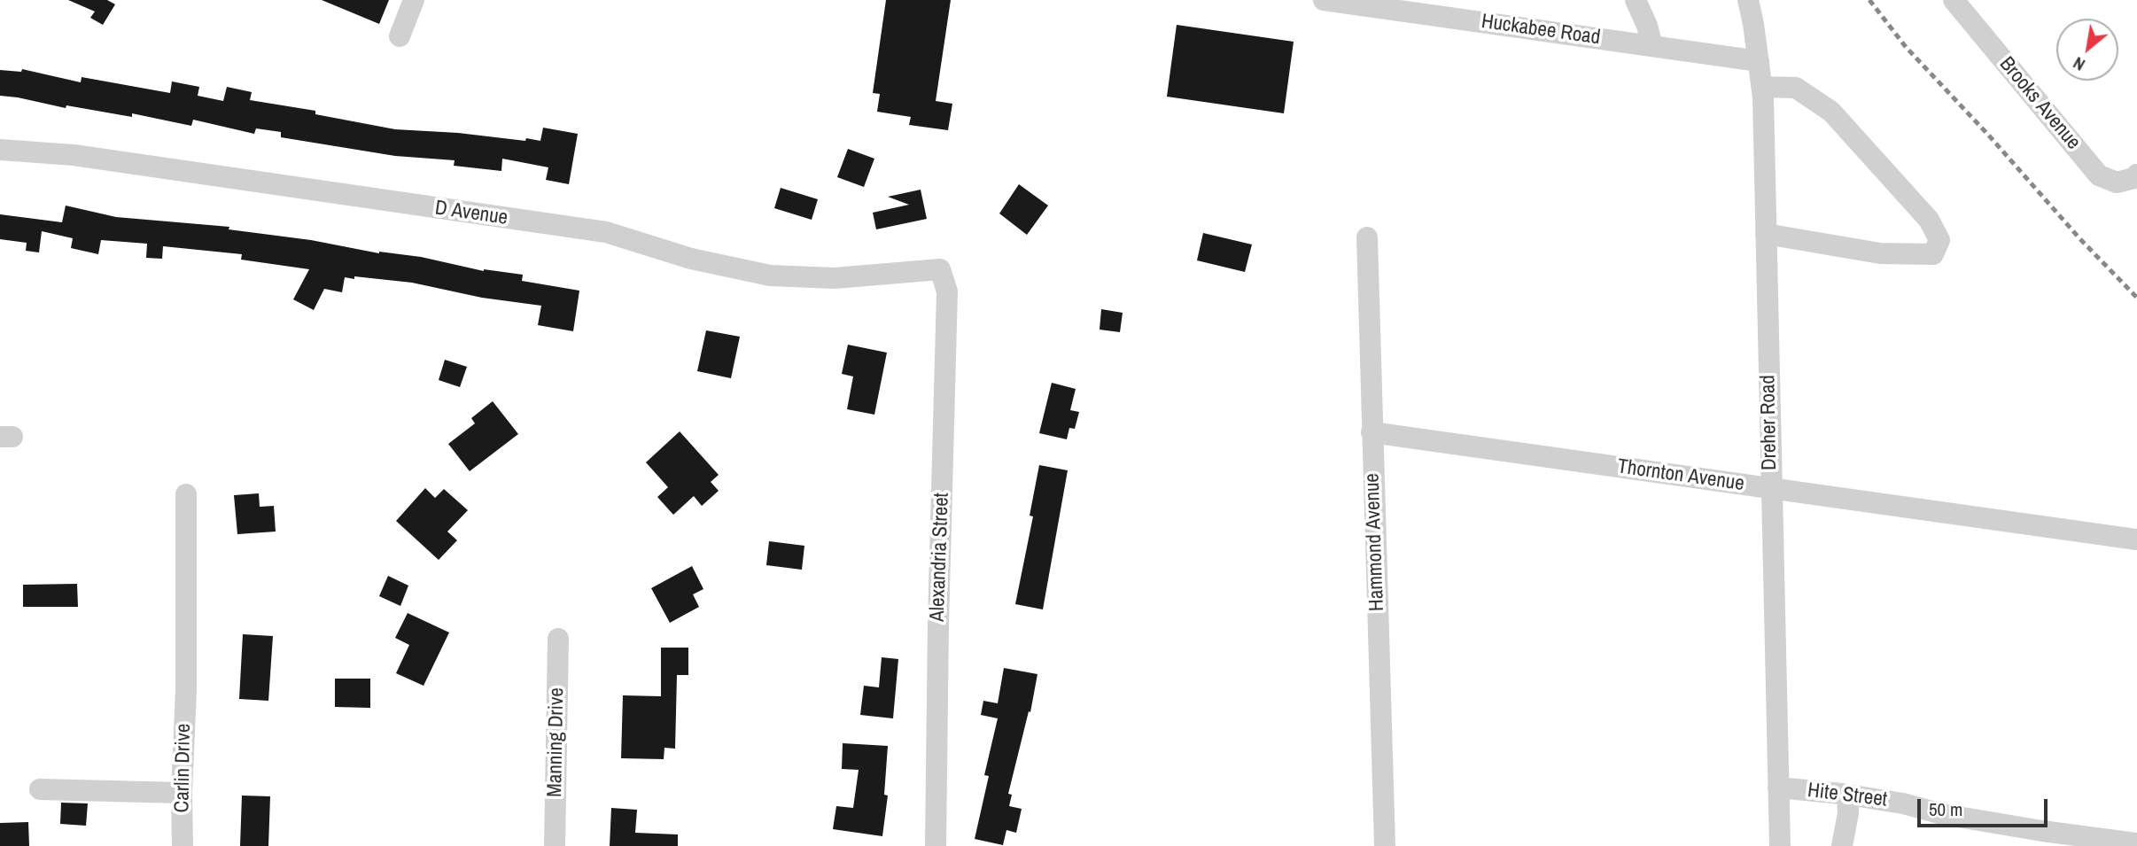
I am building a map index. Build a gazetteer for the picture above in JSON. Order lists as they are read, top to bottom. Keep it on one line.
{"streets":{"street":["Huckabee Road","Brooks Avenue","D Avenue","Dreher Road","Thornton Avenue","Hammond Avenue","Alexandria Street","Manning Drive","Carlin Drive","Hite Street"]},"crossings":[["Huckabee Road","Dreher Road"],["D Avenue","Alexandria Street"],["Dreher Road","Thornton Avenue"],["Dreher Road","Hite Street"],["Thornton Avenue","Hammond Avenue"]],"scale_bar":"50 m","north":"bottom left"}
